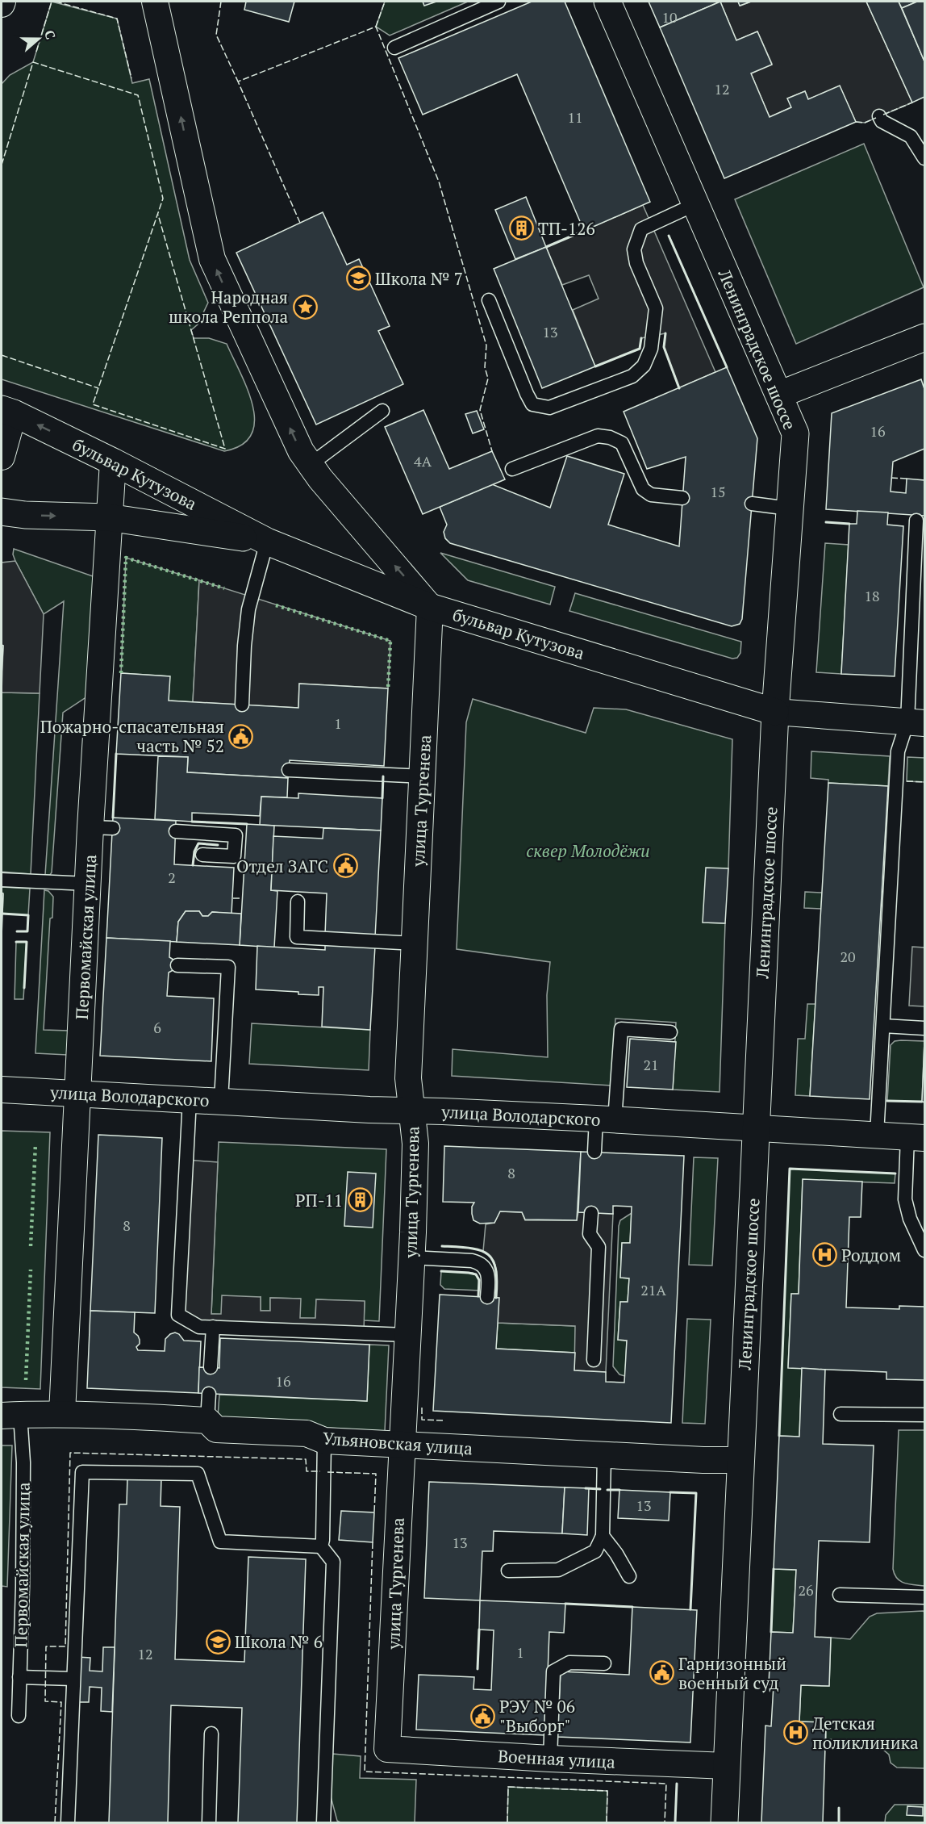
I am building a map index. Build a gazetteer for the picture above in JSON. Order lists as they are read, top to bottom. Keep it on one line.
{"streets":{"main road":["Ленинградское шоссе","бульвар Кутузова"],"street":["улица Тургенева","Первомайская улица","улица Володарского","Ульяновская улица","Военная улица"]},"crossings":[["Ленинградское шоссе","бульвар Кутузова"],["Ленинградское шоссе","улица Володарского"],["Ленинградское шоссе","Ульяновская улица"],["Ленинградское шоссе","Военная улица"],["бульвар Кутузова","улица Тургенева"],["бульвар Кутузова","Первомайская улица"],["улица Тургенева","улица Володарского"],["улица Тургенева","Ульяновская улица"],["улица Тургенева","Военная улица"],["Первомайская улица","улица Володарского"],["Первомайская улица","Ульяновская улица"]],"parks":["сквер Молодёжи"],"places":{"building":["ТП-126","РП-11"],"school or university":["Школа № 7","Школа № 6"],"place":["Народная школа Реппола"],"public building":["Пожарно-спасательная часть № 52","Отдел ЗАГС","Гарнизонный военный суд","РЭУ № 06 \"Выборг\""],"hospital":["Роддом","Детская поликлиника"]},"house_numbers":["10","12","11","13","16","4А","15","18","1","2","20","6","21","8","8","21А","16","13","13","26","1","12"],"north":"right"}
